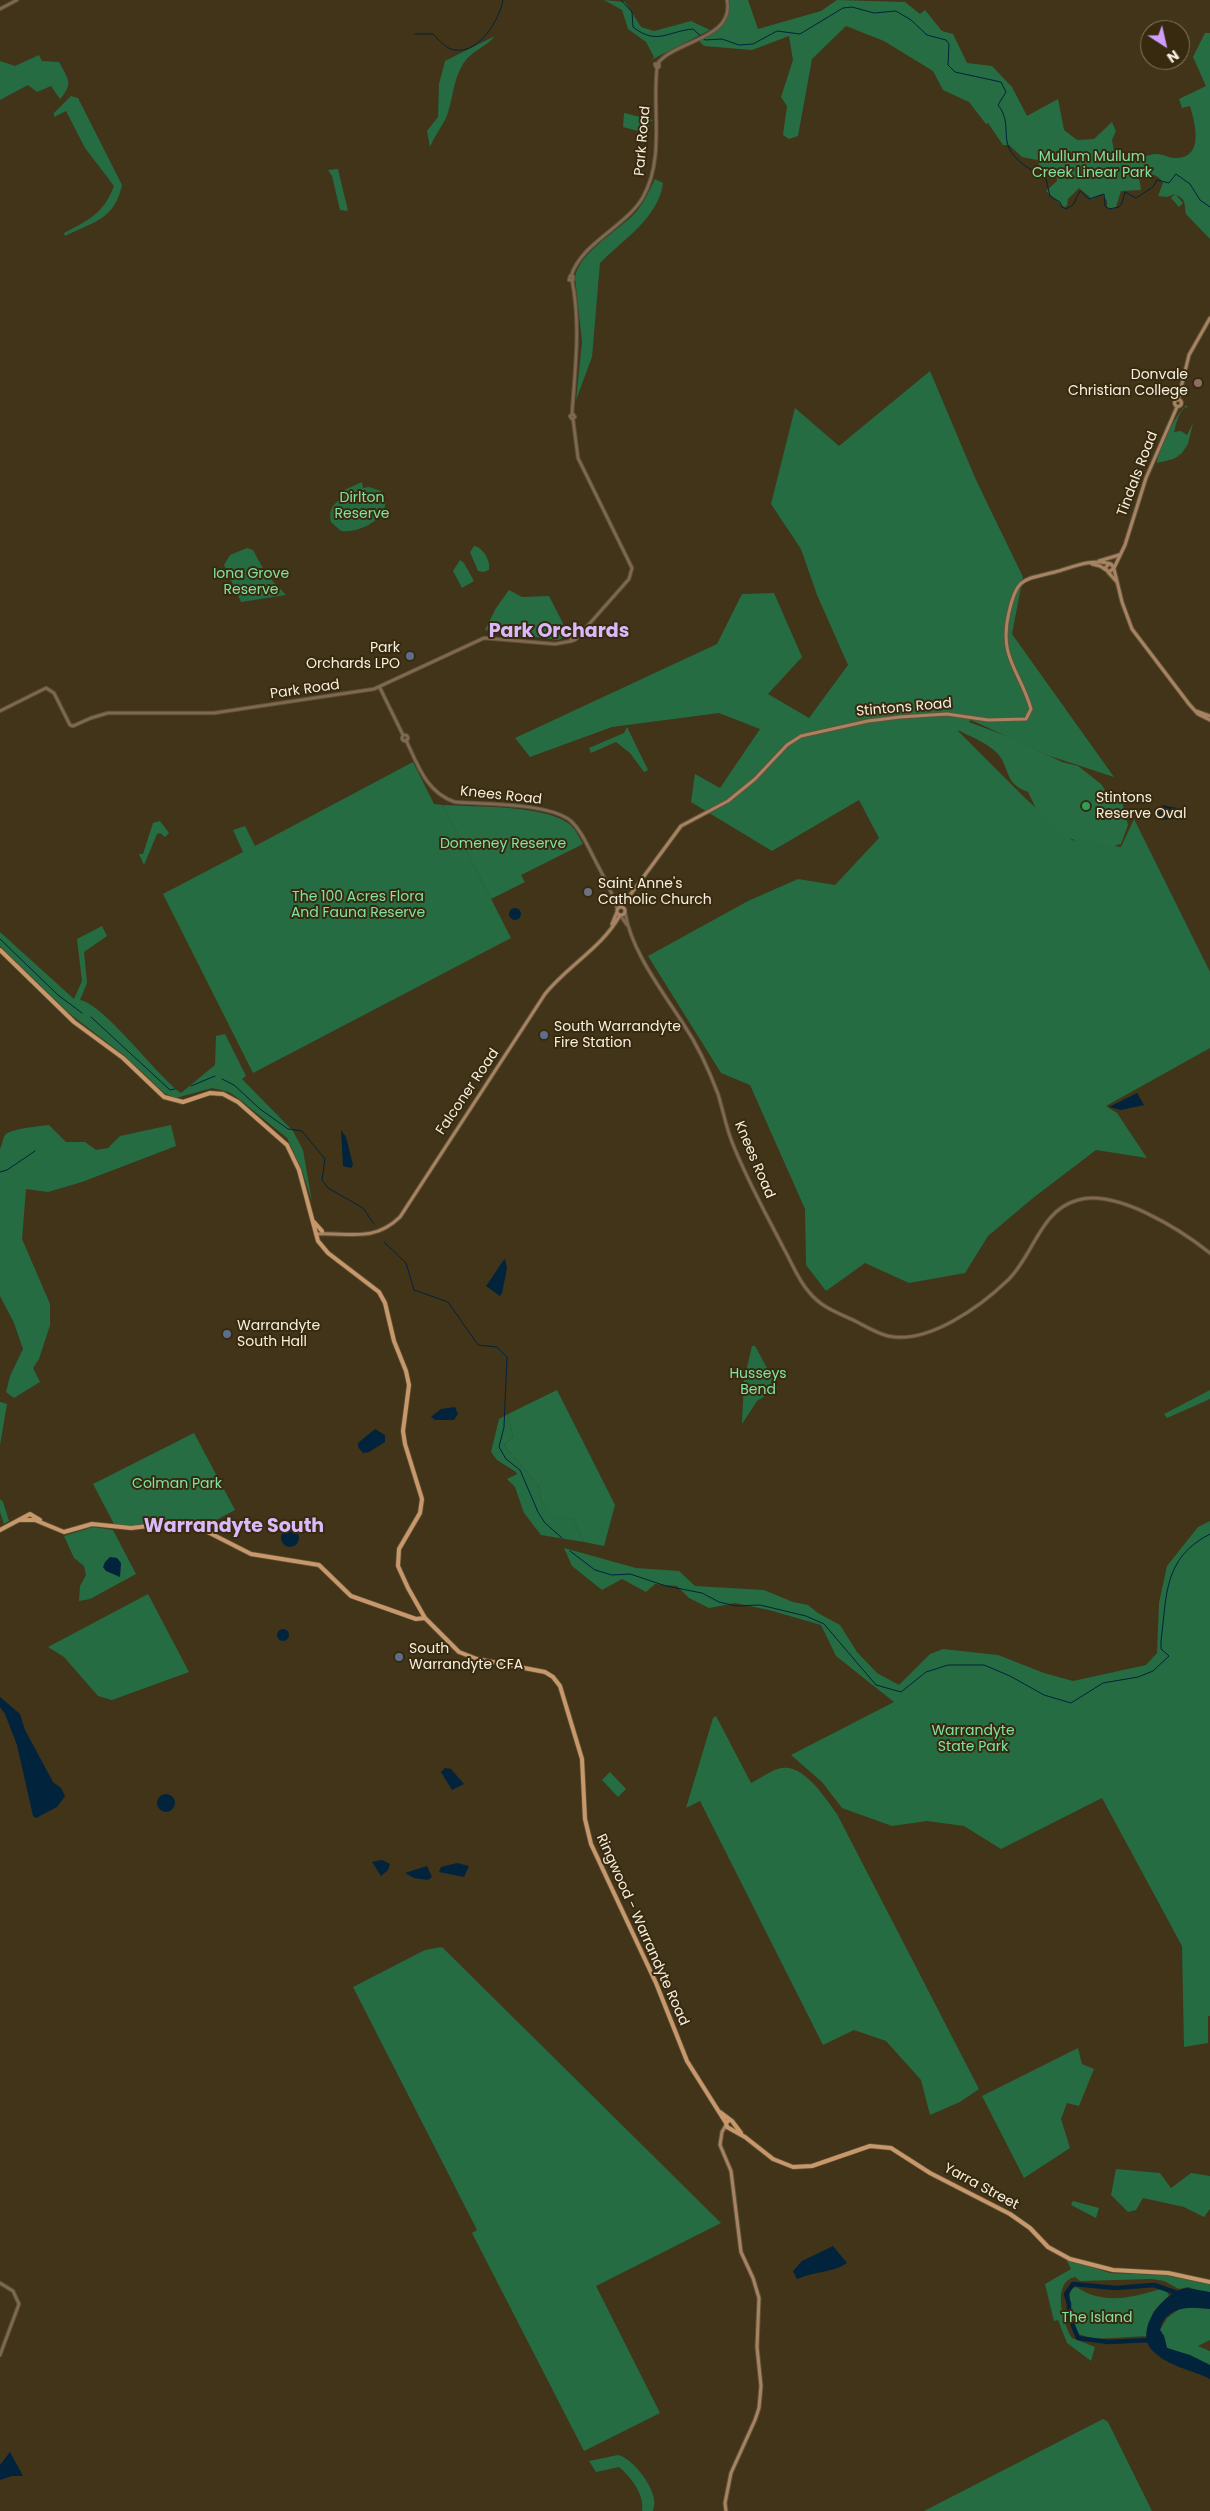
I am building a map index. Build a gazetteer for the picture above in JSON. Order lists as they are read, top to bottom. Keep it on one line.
{"streets":{"main road":["Tindals Road","Stintons Road","Falconer Road","Ringwood - Warrandyte Road","Yarra Street"],"street":["Park Road","Knees Road"]},"crossings":[["Park Road","Knees Road"],["Tindals Road","Stintons Road"],["Stintons Road","Knees Road"],["Knees Road","Falconer Road"],["Falconer Road","Ringwood - Warrandyte Road"],["Ringwood - Warrandyte Road","Yarra Street"]],"districts":["Park Orchards","Warrandyte South"],"parks":["Mullum Mullum Creek Linear Park","Dirlton Reserve","Iona Grove Reserve","Domeney Reserve","The 100 Acres Flora And Fauna Reserve","Husseys Bend","Colman Park","Warrandyte State Park","The Island"],"places":["Donvale Christian College","Park Orchards LPO","Stintons Reserve Oval","Saint Anne's Catholic Church","South Warrandyte Fire Station","Warrandyte South Hall","South Warrandyte CFA"],"north":"bottom right"}
